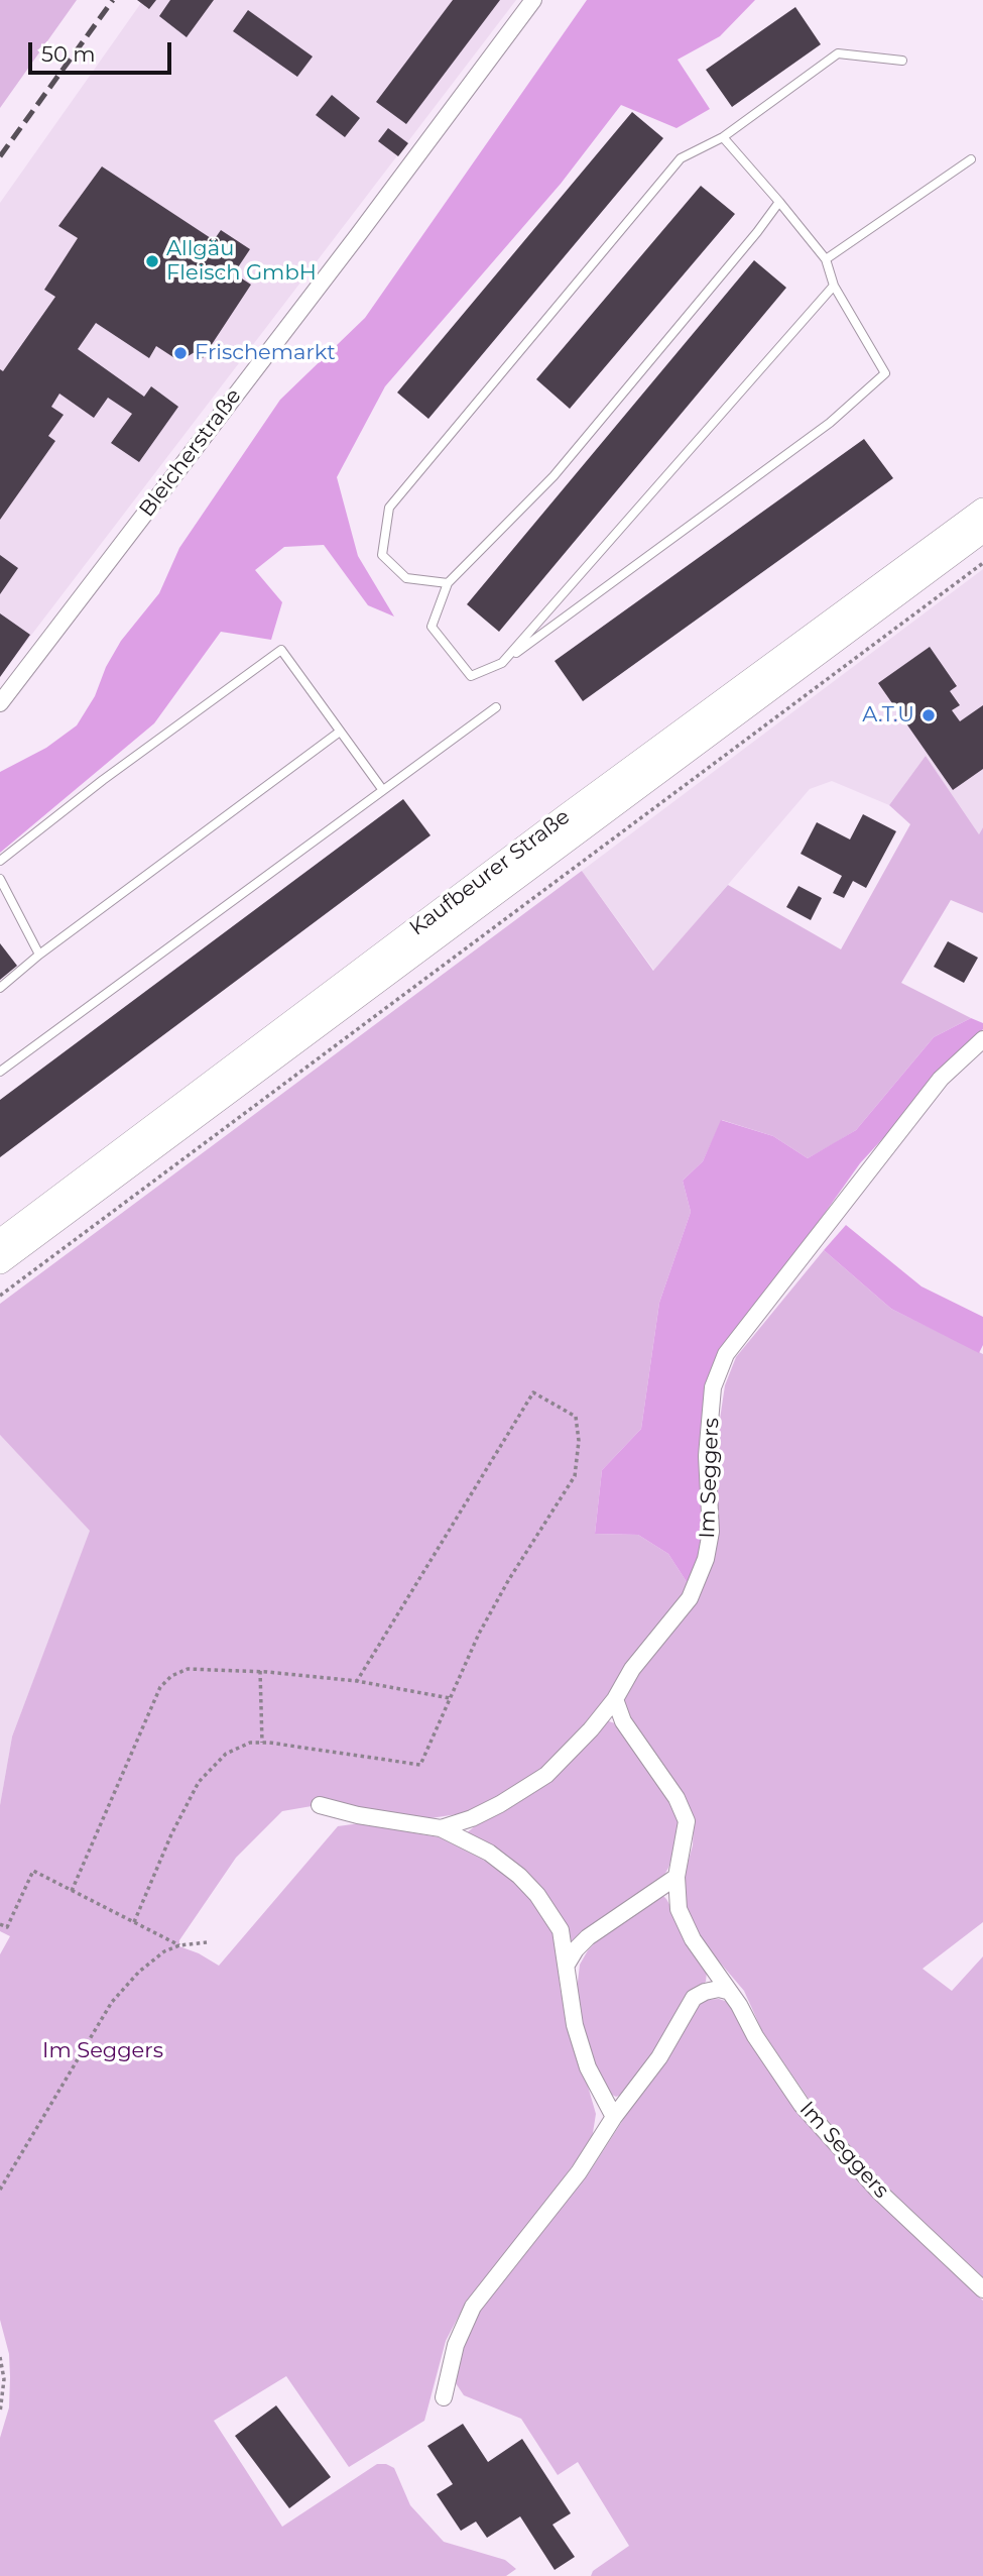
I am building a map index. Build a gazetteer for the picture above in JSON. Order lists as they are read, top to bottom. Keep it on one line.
{"streets":{"main road":["Kaufbeurer Straße"],"street":["Bleicherstraße","Im Seggers"]},"parks":["Im Seggers"],"places":["Allgäu Fleisch GmbH","Frischemarkt","A.T.U"],"scale_bar":"50 m"}
